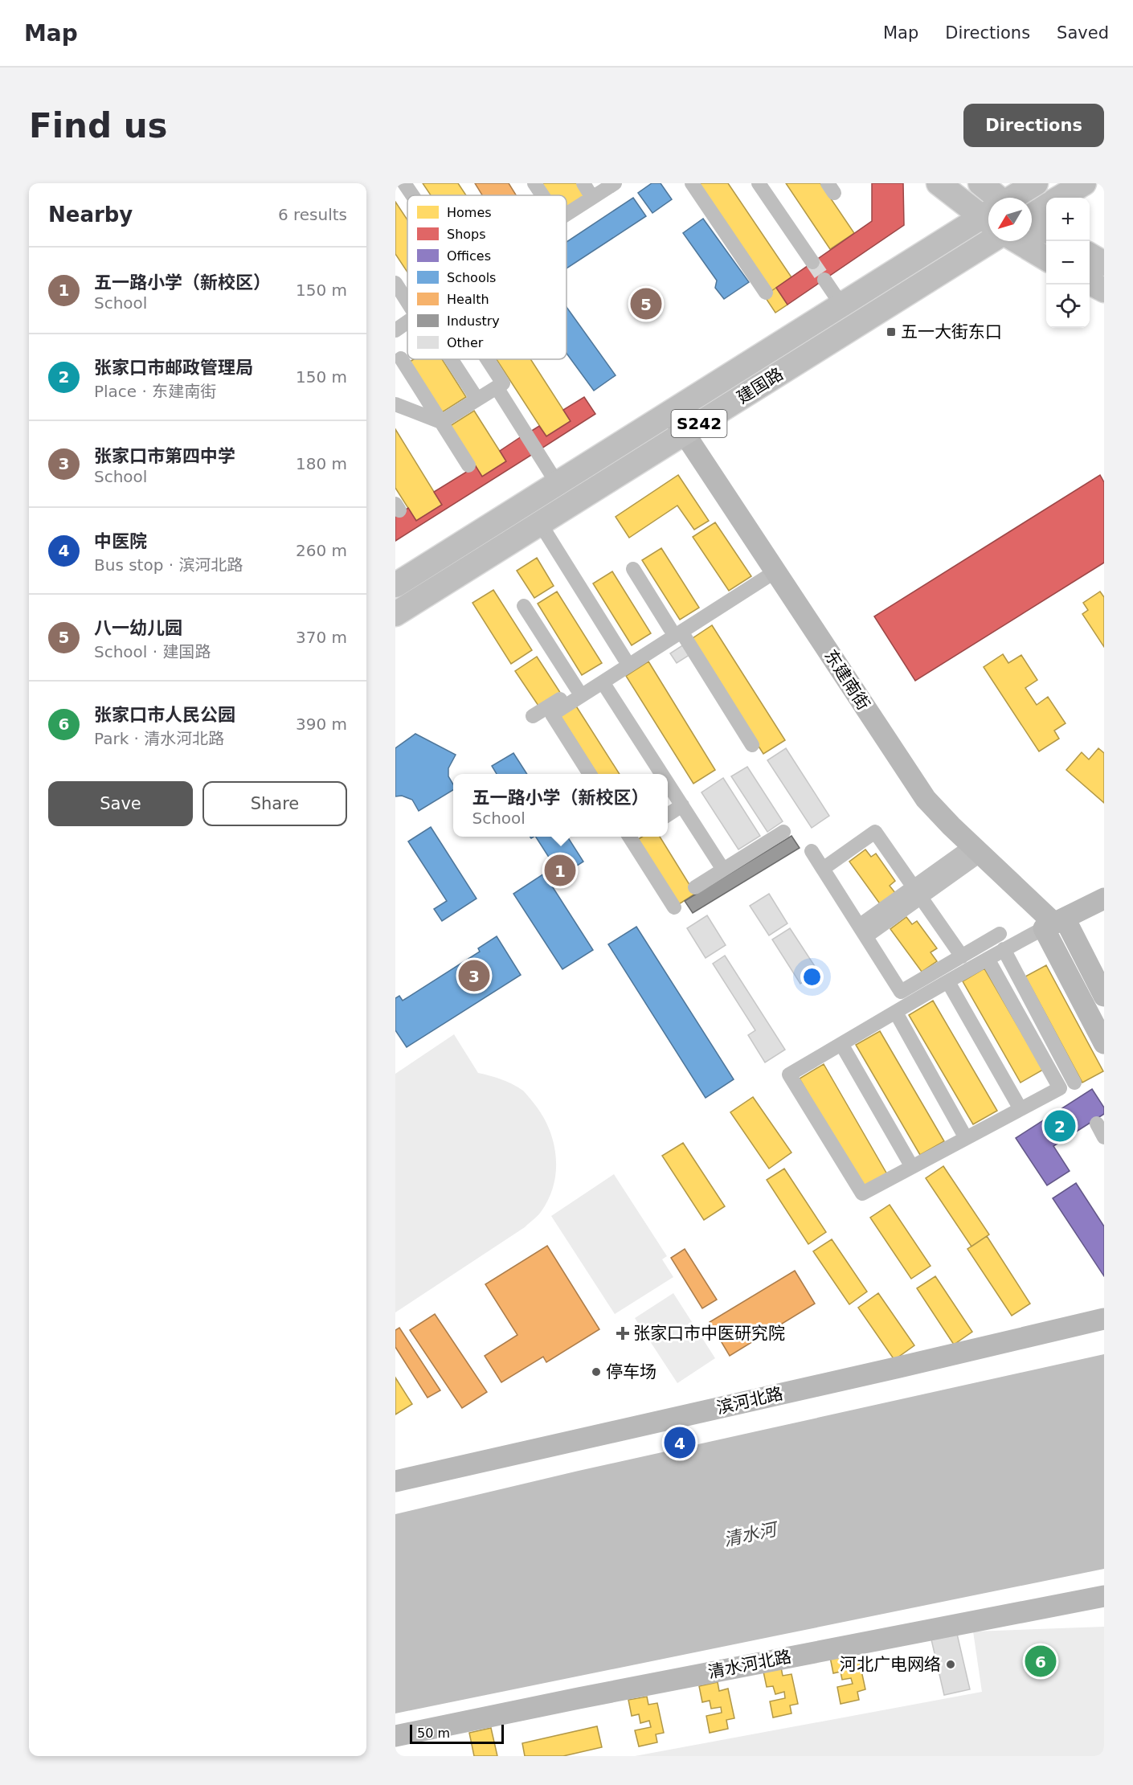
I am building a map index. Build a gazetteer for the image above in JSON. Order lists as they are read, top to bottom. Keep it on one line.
{"streets":{"main road":["建国路","S242"],"street":["东建南街","滨河北路","清水河北路"]},"crossings":[["建国路","东建南街"]],"water":["清水河"],"places":{"transit":["五一大街东口"],"health":["张家口市中医研究院"],"other":["停车场","河北广电网络"]},"legend":["Homes","Shops","Offices","Schools","Health","Industry","Other"],"scale_bar":"50 m","north":"bottom left","page":{"header":"Map","nav":["Map","Directions","Saved"],"buttons":["Directions",["Save","Share"]],"title":"Find us","heading":["Nearby","6 results"],"map_buttons":["+","−"],"list":[{"mark":"1","name":"五一路小学（新校区）","note":"School","value":"150 m"},{"mark":"2","name":"张家口市邮政管理局","note":"Place · 东建南街","value":"150 m"},{"mark":"3","name":"张家口市第四中学","note":"School","value":"180 m"},{"mark":"4","name":"中医院","note":"Bus stop · 滨河北路","value":"260 m"},{"mark":"5","name":"八一幼儿园","note":"School · 建国路","value":"370 m"},{"mark":"6","name":"张家口市人民公园","note":"Park · 清水河北路","value":"390 m"}],"pins":["5","1","3","2","4","6"],"popup":["五一路小学（新校区）","School"],"scale":"50 m"}}
